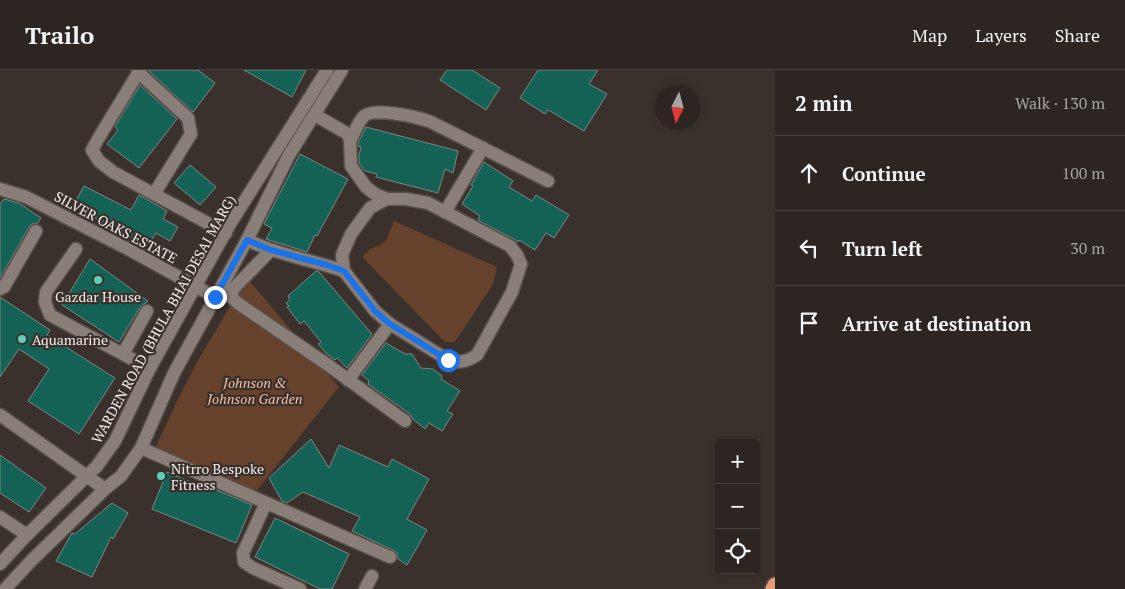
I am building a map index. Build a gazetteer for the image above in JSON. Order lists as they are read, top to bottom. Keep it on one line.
{"streets":{"street":["SILVER OAKS ESTATE","WARDEN ROAD (BHULA BHAI DESAI MARG)"]},"crossings":[["SILVER OAKS ESTATE","WARDEN ROAD (BHULA BHAI DESAI MARG)"]],"parks":["Johnson & Johnson Garden"],"places":["Gazdar House","Aquamarine","Nitrro Bespoke Fitness"],"north":"bottom","page":{"header":"Trailo","nav":["Map","Layers","Share"],"heading":["2 min","Walk · 130 m"],"list":[["Continue","100 m"],["Turn left","30 m"],"Arrive at destination"],"map_buttons":["+","−"]}}
